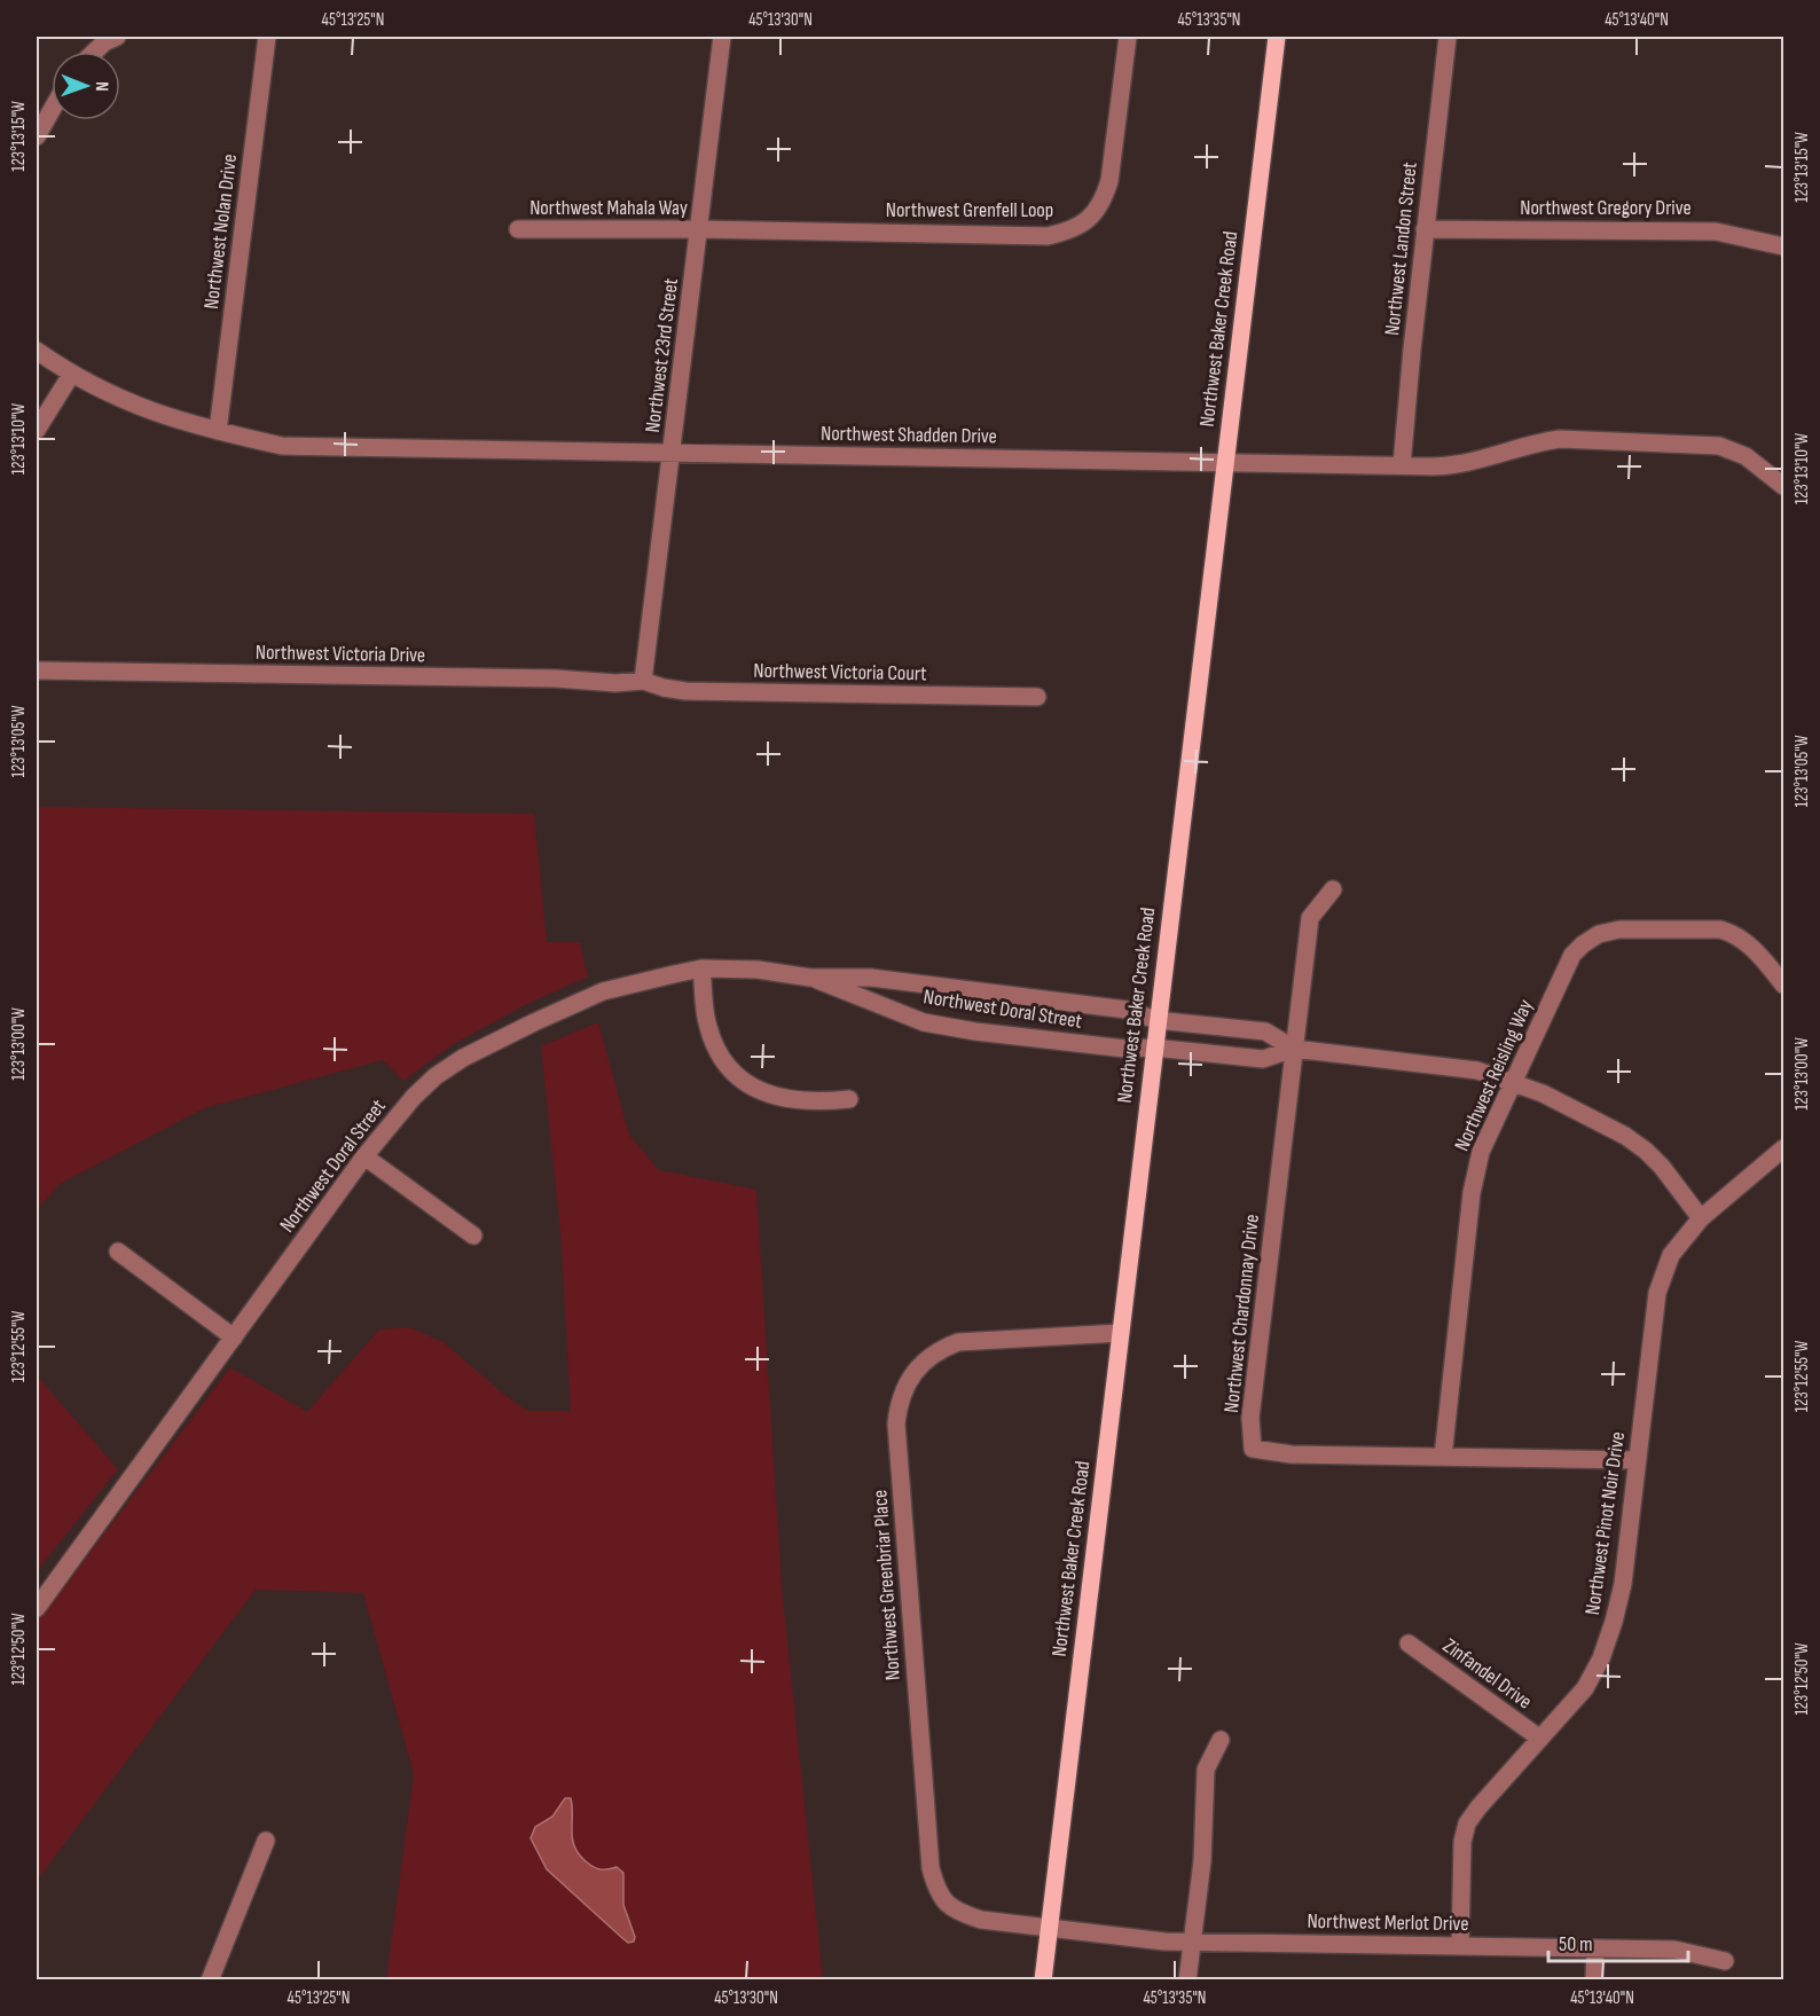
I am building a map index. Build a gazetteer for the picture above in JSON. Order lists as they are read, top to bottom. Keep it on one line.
{"streets":{"main road":["Northwest Baker Creek Road"],"street":["Northwest Mahala Way","Northwest Gregory Drive","Northwest Grenfell Loop","Northwest Nolan Drive","Northwest Landon Street","Northwest 23rd Street","Northwest Shadden Drive","Northwest Victoria Drive","Northwest Victoria Court","Northwest Doral Street","Northwest Reisling Way","Northwest Chardonnay Drive","Northwest Pinot Noir Drive","Northwest Greenbriar Place","Zinfandel Drive","Northwest Merlot Drive"]},"crossings":[["Northwest Mahala Way","Northwest Grenfell Loop"],["Northwest Mahala Way","Northwest 23rd Street"],["Northwest Gregory Drive","Northwest Landon Street"],["Northwest Grenfell Loop","Northwest 23rd Street"],["Northwest Nolan Drive","Northwest Shadden Drive"],["Northwest Landon Street","Northwest Shadden Drive"],["Northwest Baker Creek Road","Northwest Shadden Drive"],["Northwest Baker Creek Road","Northwest Doral Street"],["Northwest Baker Creek Road","Northwest Greenbriar Place"],["Northwest Baker Creek Road","Northwest Merlot Drive"],["Northwest 23rd Street","Northwest Shadden Drive"],["Northwest 23rd Street","Northwest Victoria Drive"],["Northwest 23rd Street","Northwest Victoria Court"],["Northwest Victoria Drive","Northwest Victoria Court"],["Northwest Doral Street","Northwest Chardonnay Drive"],["Northwest Reisling Way","Northwest Chardonnay Drive"],["Northwest Chardonnay Drive","Northwest Pinot Noir Drive"],["Northwest Pinot Noir Drive","Zinfandel Drive"],["Northwest Pinot Noir Drive","Northwest Merlot Drive"],["Northwest Greenbriar Place","Northwest Merlot Drive"]],"scale_bar":"50 m","north":"right","coordinates":["45°13'25\"N","45°13'30\"N","45°13'35\"N","45°13'40\"N","123°13'15\"W","123°13'10\"W","123°13'05\"W","123°13'00\"W","123°12'55\"W","123°12'50\"W"]}
